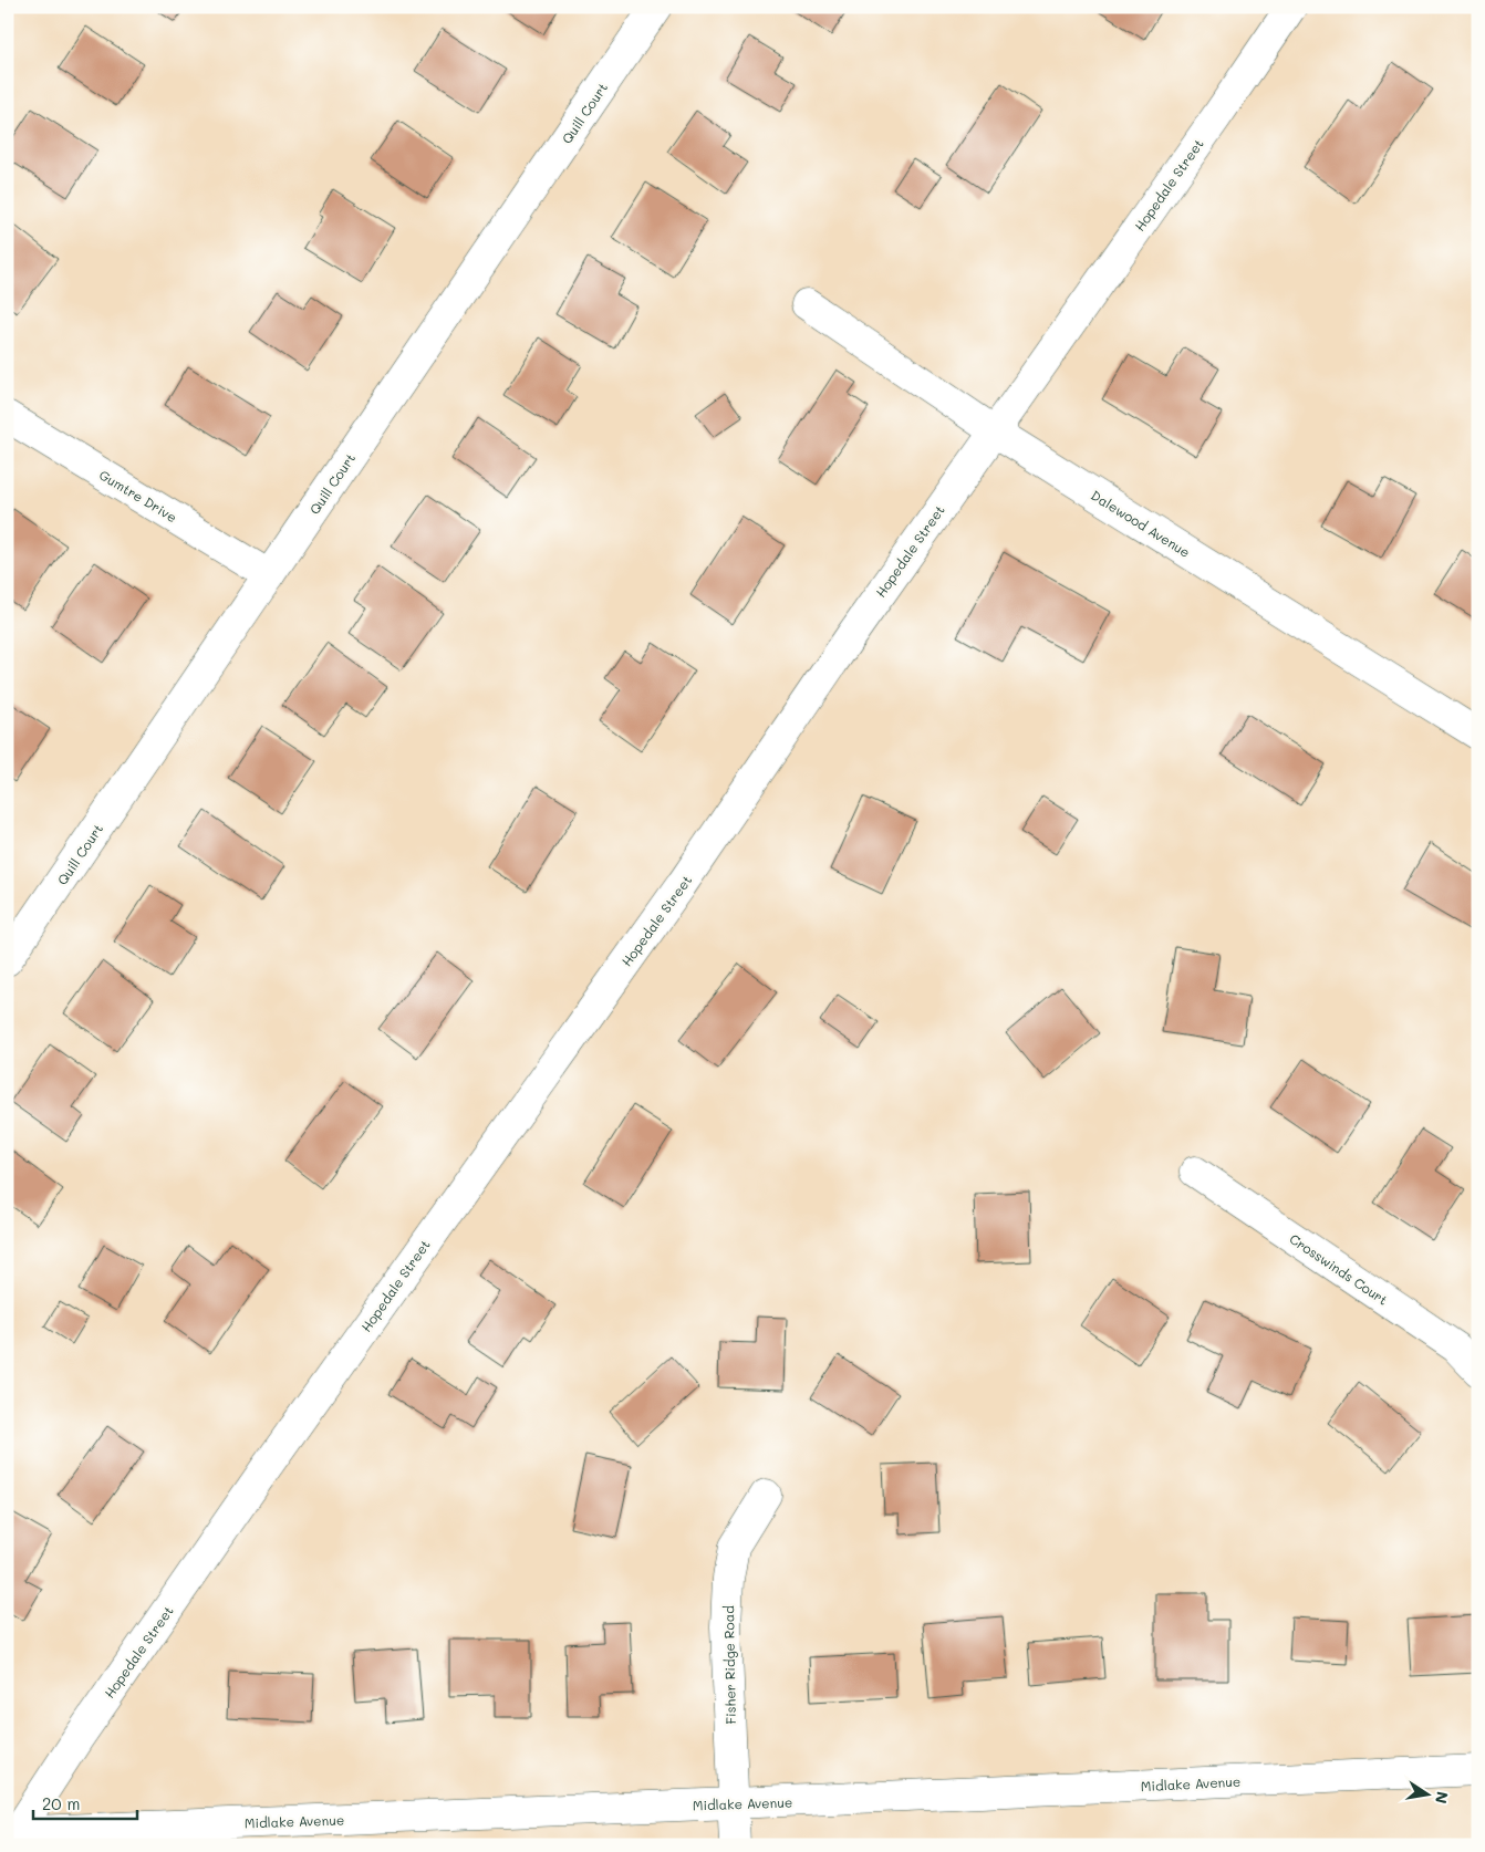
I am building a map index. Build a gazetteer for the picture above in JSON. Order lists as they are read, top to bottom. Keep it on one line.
{"streets":{"street":["Quill Court","Hopedale Street","Gumtre Drive","Dalewood Avenue","Crosswinds Court","Fisher Ridge Road","Midlake Avenue"]},"crossings":[["Quill Court","Gumtre Drive"],["Hopedale Street","Dalewood Avenue"],["Hopedale Street","Midlake Avenue"],["Fisher Ridge Road","Midlake Avenue"]],"scale_bar":"20 m","north":"right"}
